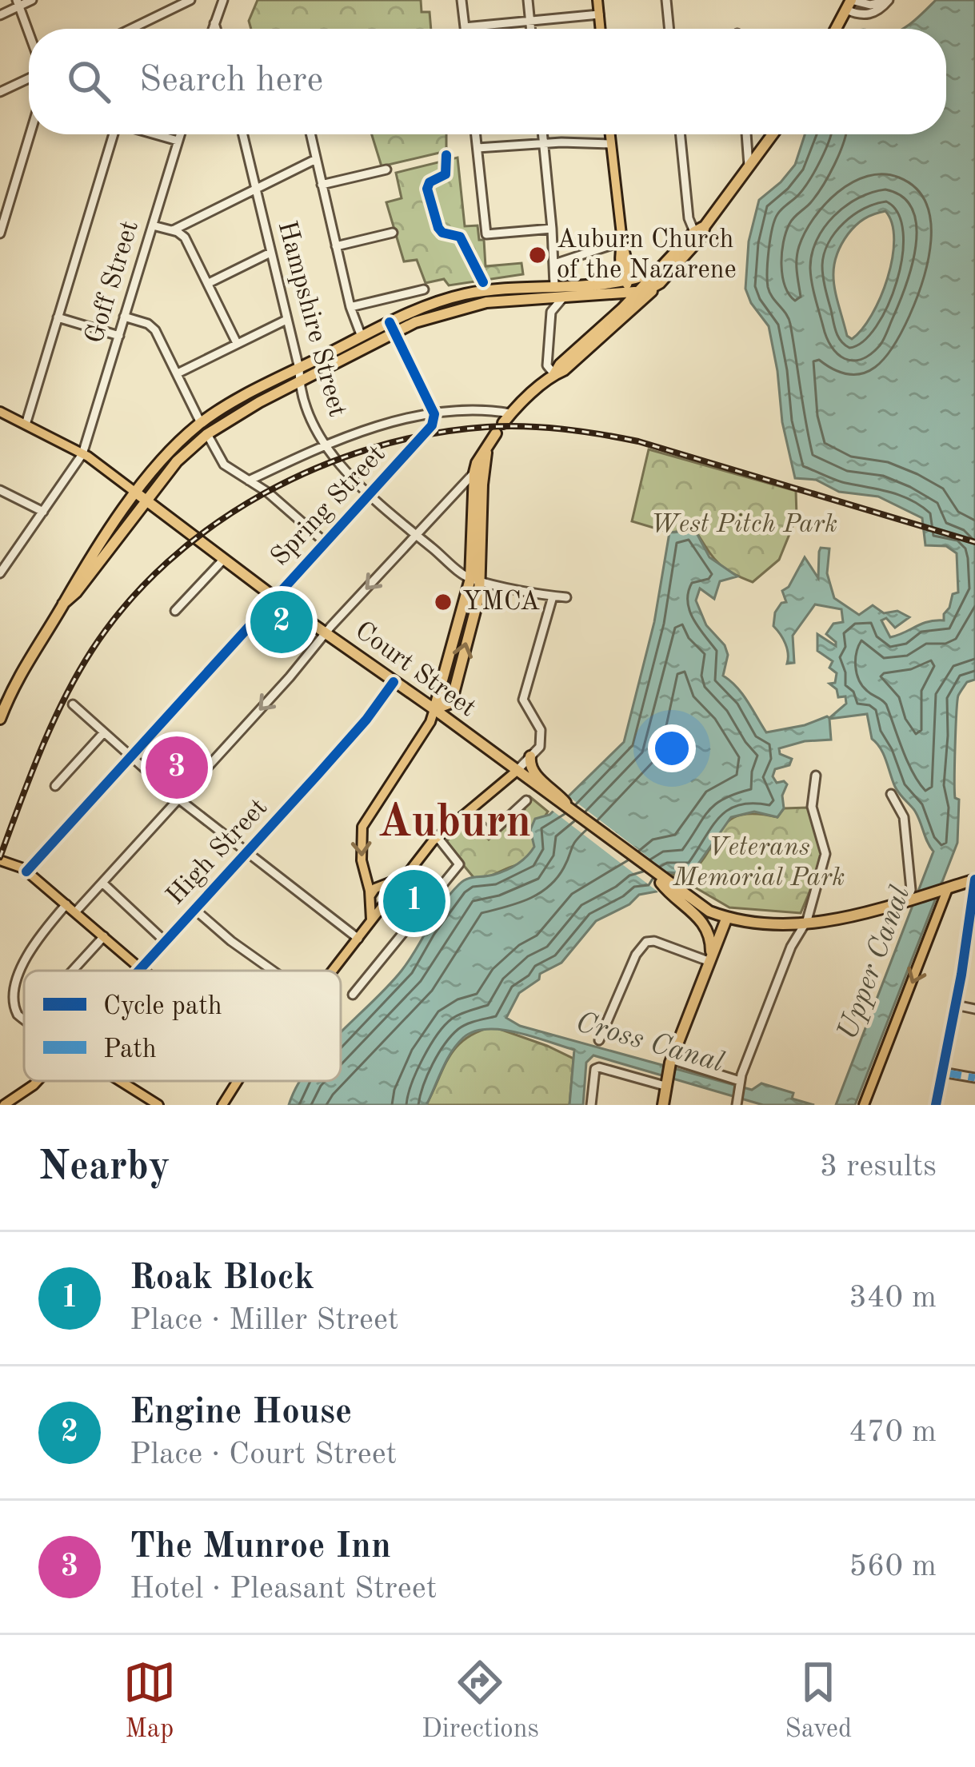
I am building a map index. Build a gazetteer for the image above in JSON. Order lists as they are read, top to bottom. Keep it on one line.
{"streets":{"highway":["Court Street"],"main road":["High Street"],"street":["Goff Street","Hampshire Street","Spring Street"]},"crossings":[["Goff Street","Court Street"],["Hampshire Street","Spring Street"],["Spring Street","Court Street"],["Court Street","High Street"]],"districts":["Auburn"],"water":["Upper Canal","Cross Canal"],"parks":["West Pitch Park","Veterans Memorial Park"],"places":["Auburn Church of the Nazarene","YMCA"],"legend":["Cycle path","Path"],"page":{"search":"Search here","pins":["2","3","1"],"heading":["Nearby","3 results"],"list":[{"mark":"1","name":"Roak Block","note":"Place · Miller Street","value":"340 m"},{"mark":"2","name":"Engine House","note":"Place · Court Street","value":"470 m"},{"mark":"3","name":"The Munroe Inn","note":"Hotel · Pleasant Street","value":"560 m"}],"nav":["Map","Directions","Saved"]}}
